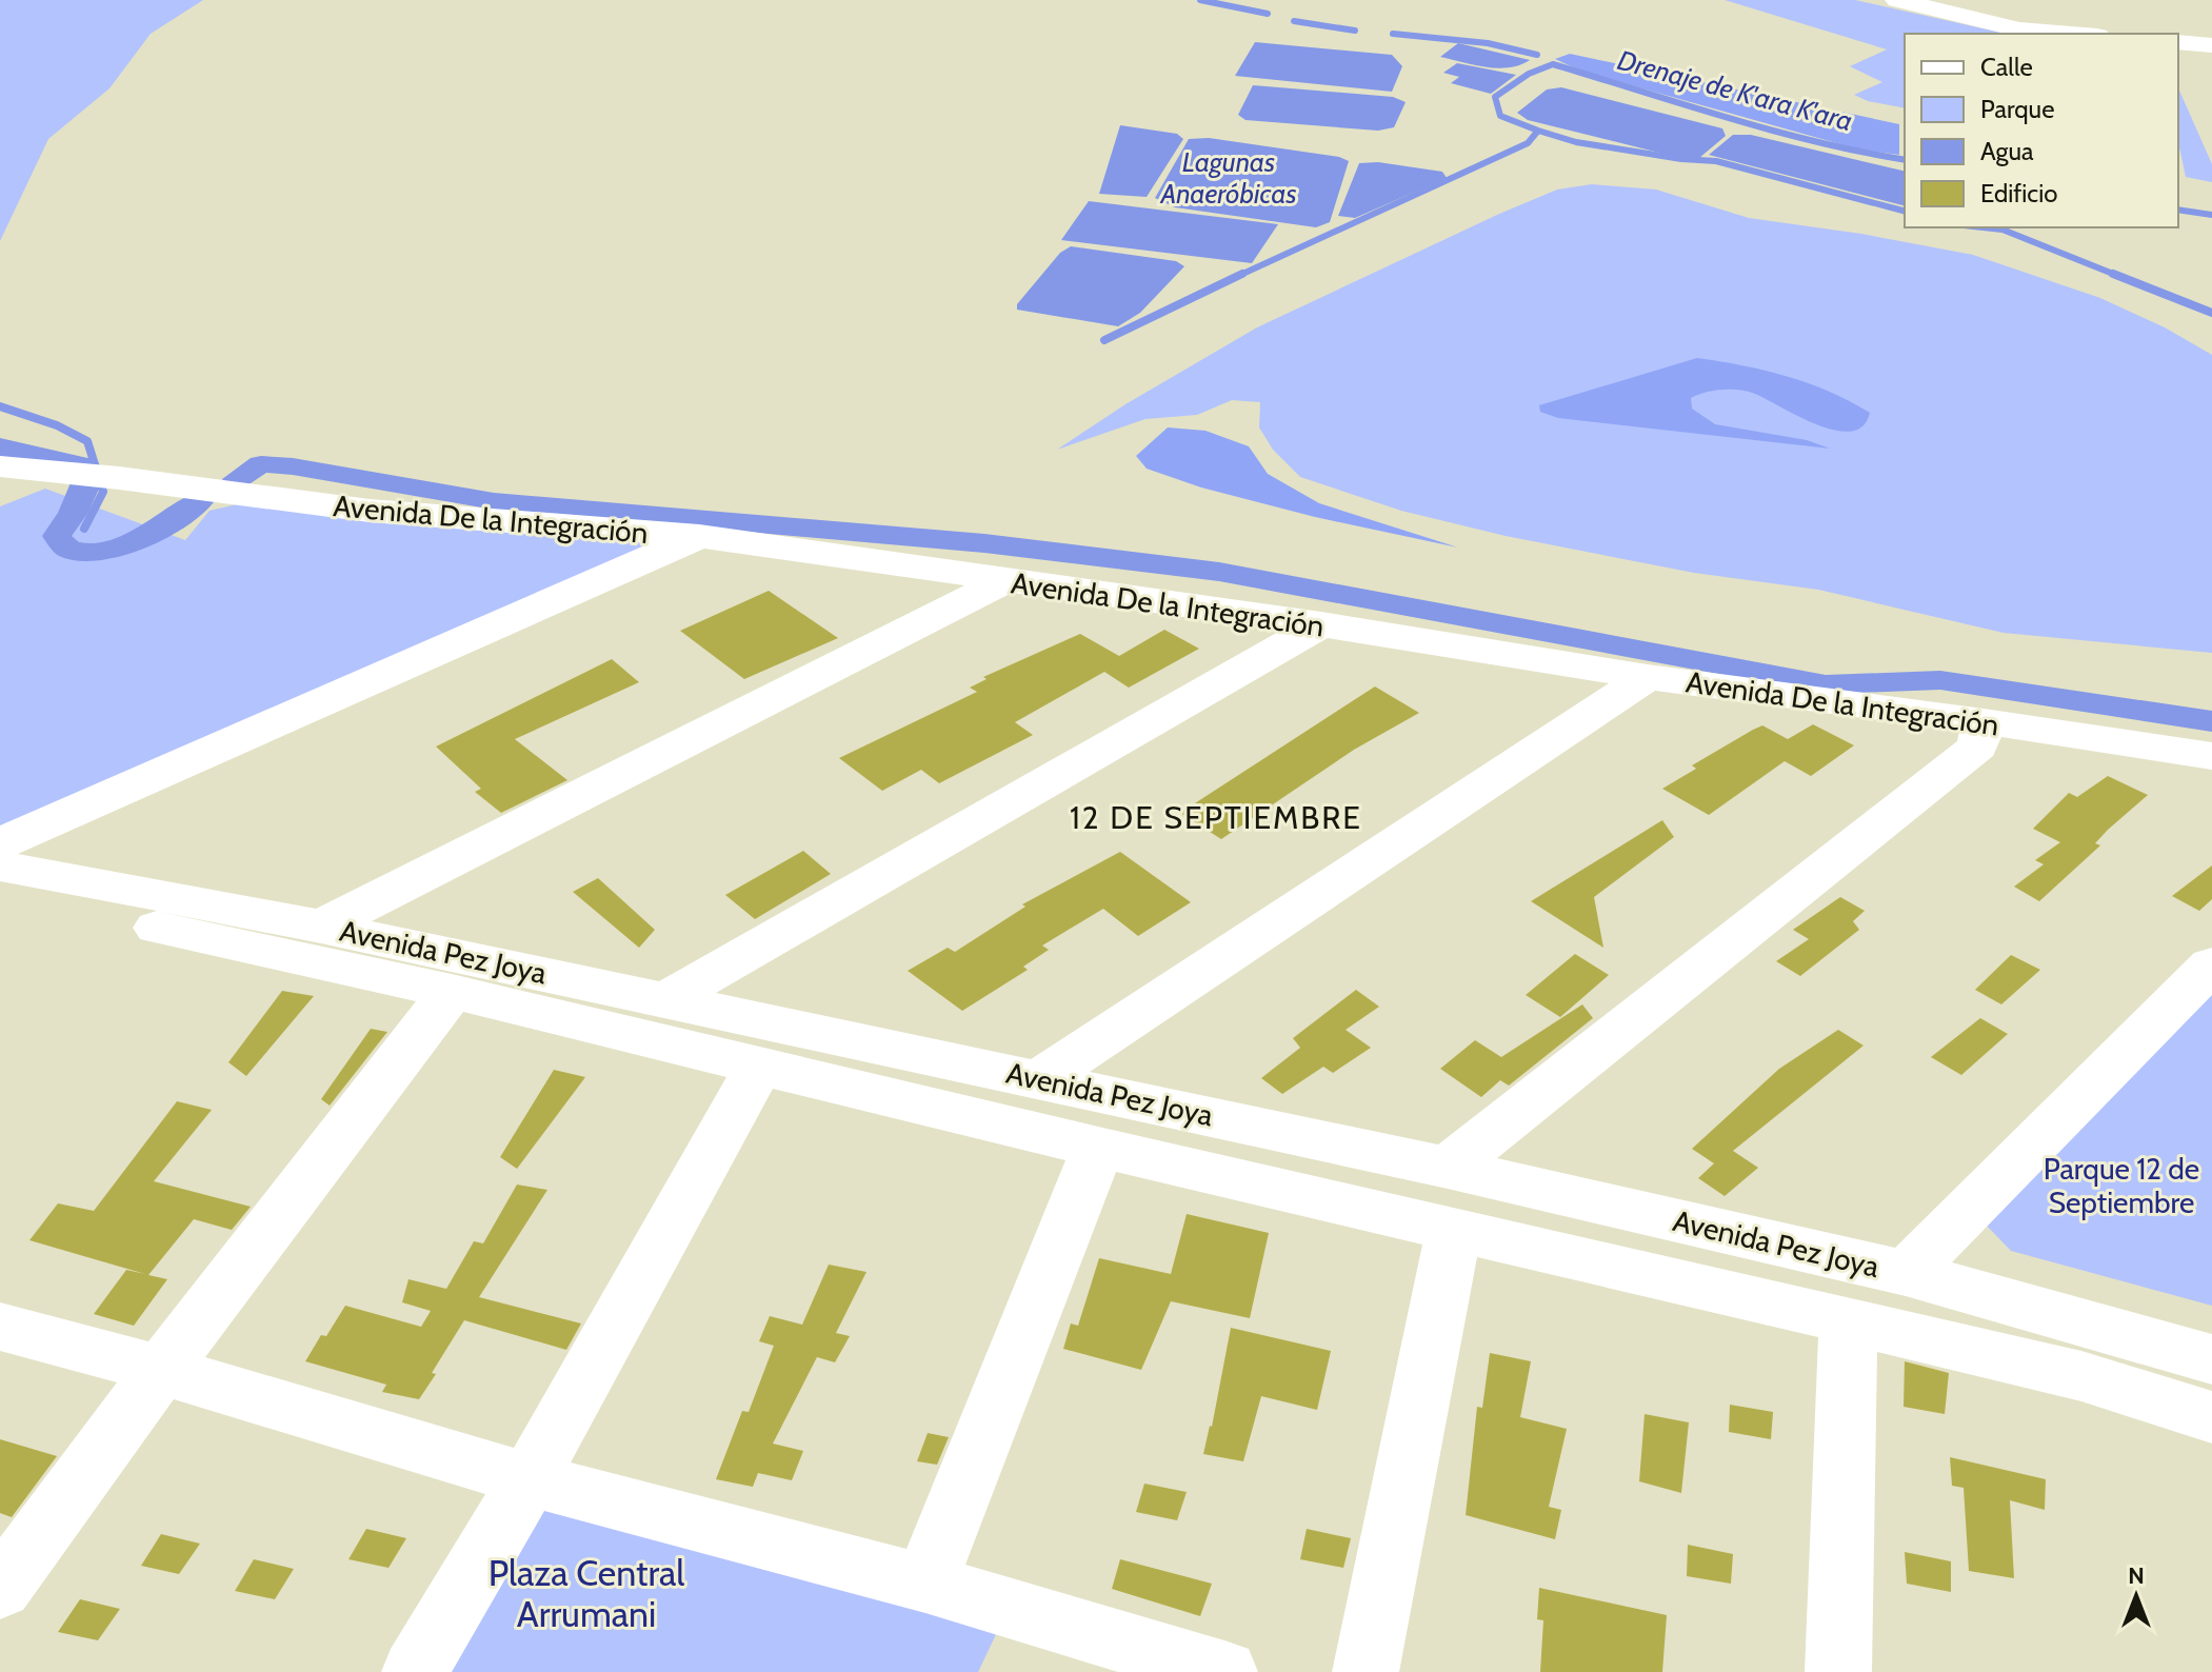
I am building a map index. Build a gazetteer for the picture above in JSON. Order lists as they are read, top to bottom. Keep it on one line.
{"streets":{"street":["Avenida De la Integración","Avenida Pez Joya"]},"districts":["12 DE SEPTIEMBRE"],"water":["Drenaje de K'ara K'ara","Lagunas Anaeróbicas"],"parks":["Parque 12 de Septiembre","Plaza Central Arrumani"],"legend":["Calle","Parque","Agua","Edificio"],"north":"top"}
